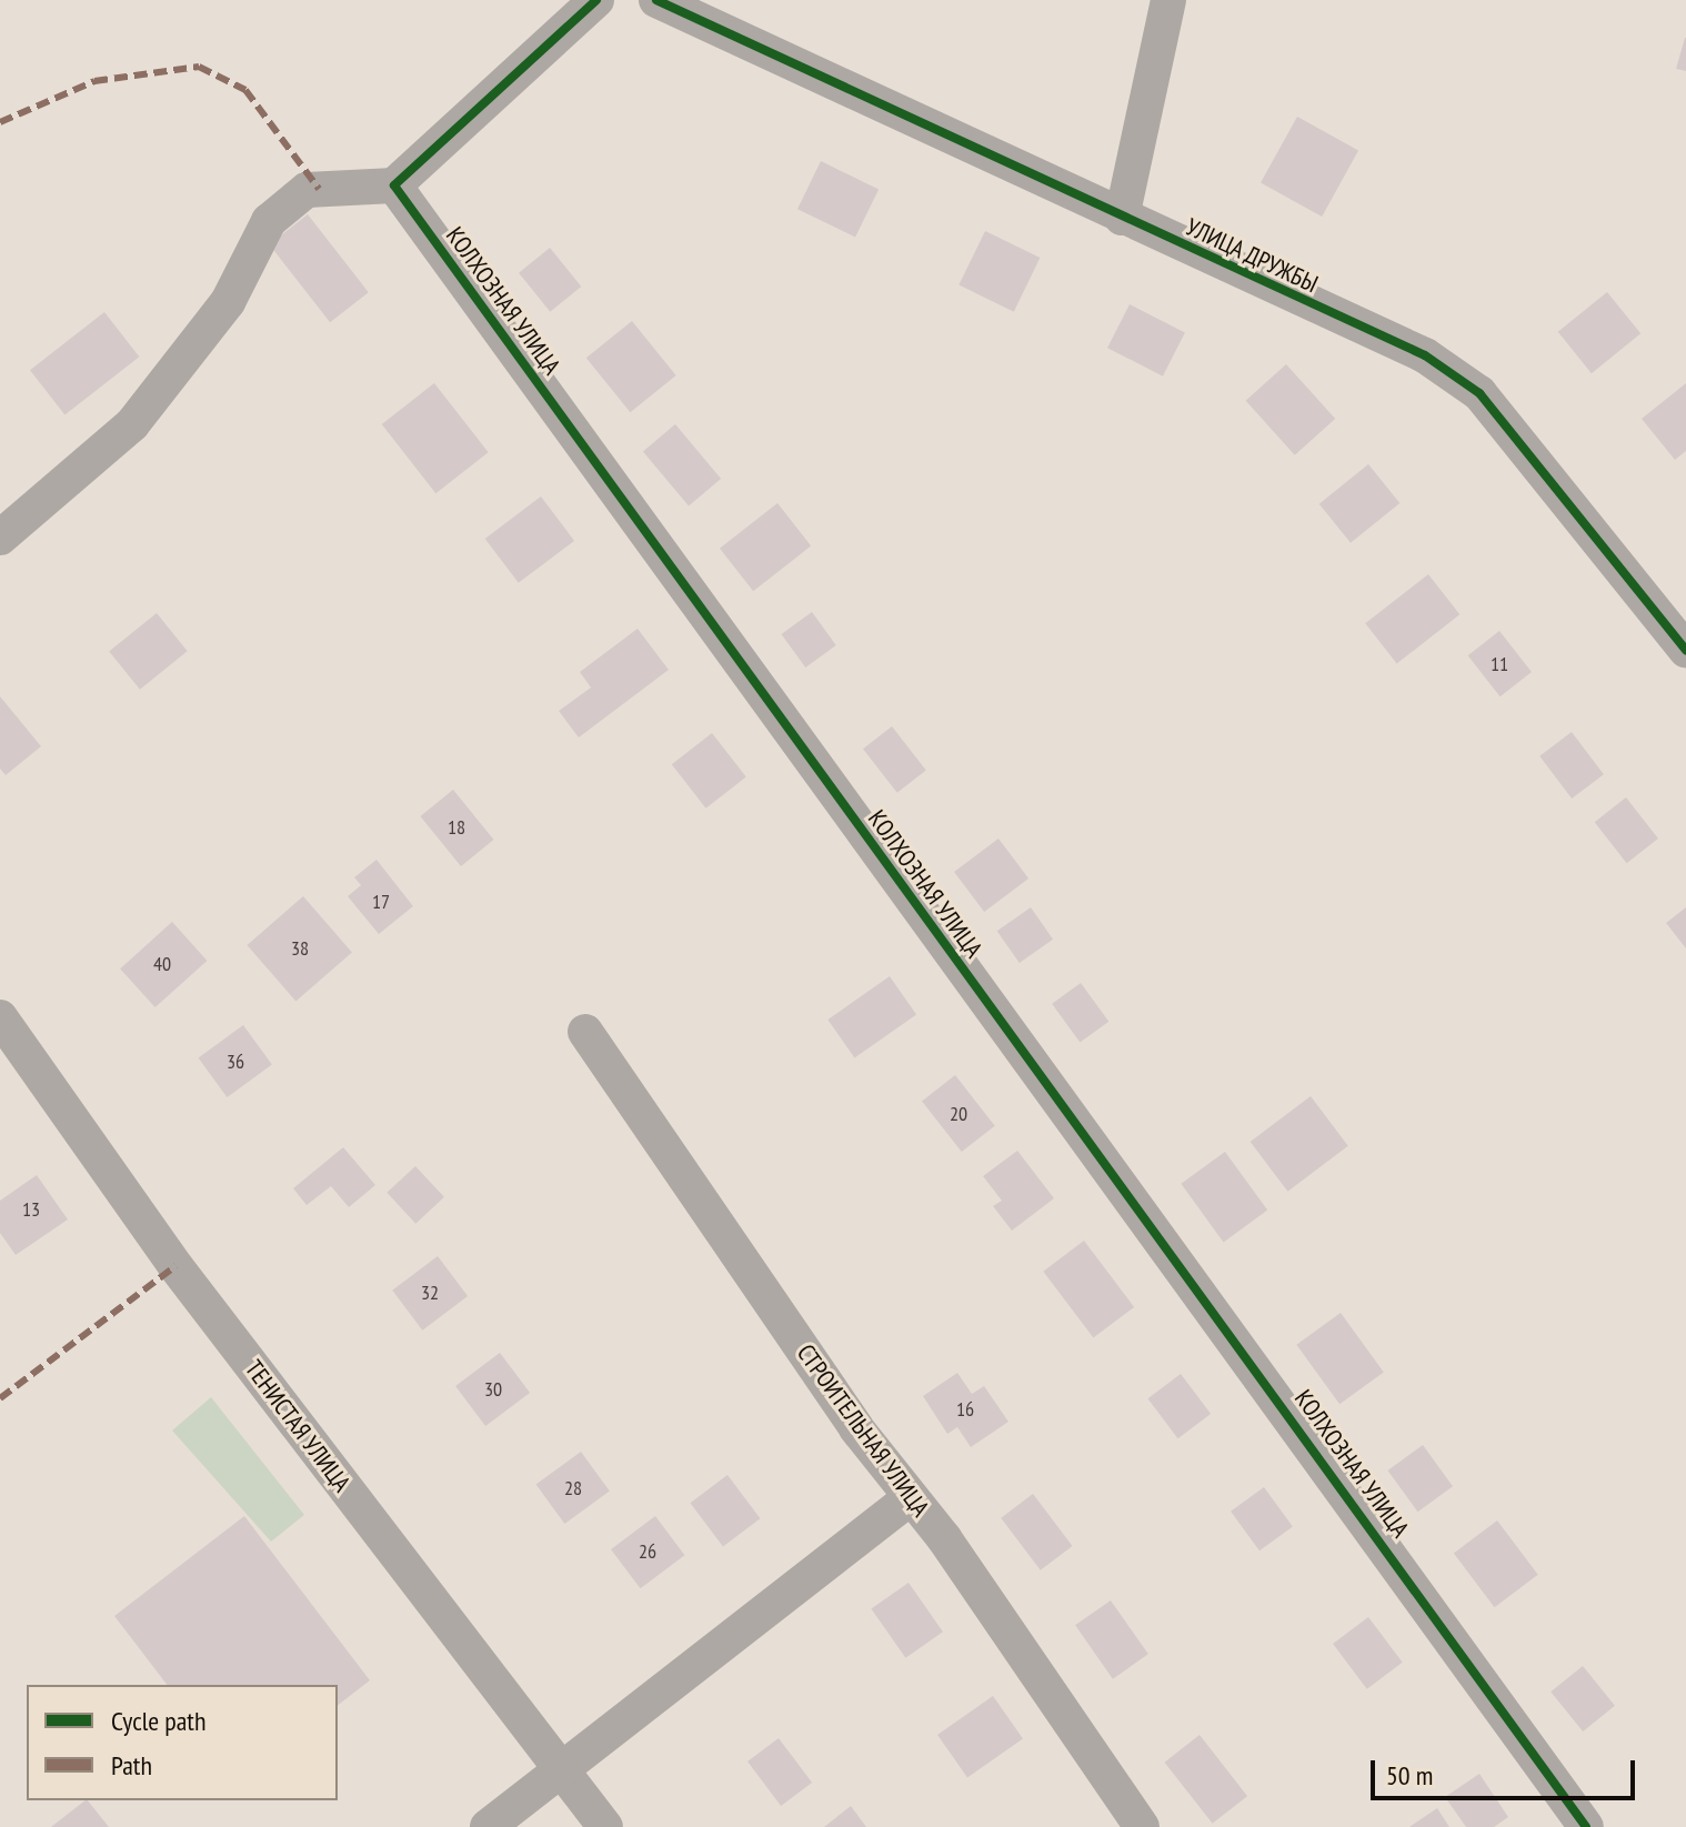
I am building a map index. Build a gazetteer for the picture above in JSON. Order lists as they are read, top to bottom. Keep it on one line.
{"streets":{"street":["УЛИЦА ДРУЖБЫ","КОЛХОЗНАЯ УЛИЦА","ТЕНИСТАЯ УЛИЦА","СТРОИТЕЛЬНАЯ УЛИЦА"]},"house_numbers":["11","18","17","38","40","36","20","13","32","30","16","28","26"],"legend":["Cycle path","Path"],"scale_bar":"50 m"}
